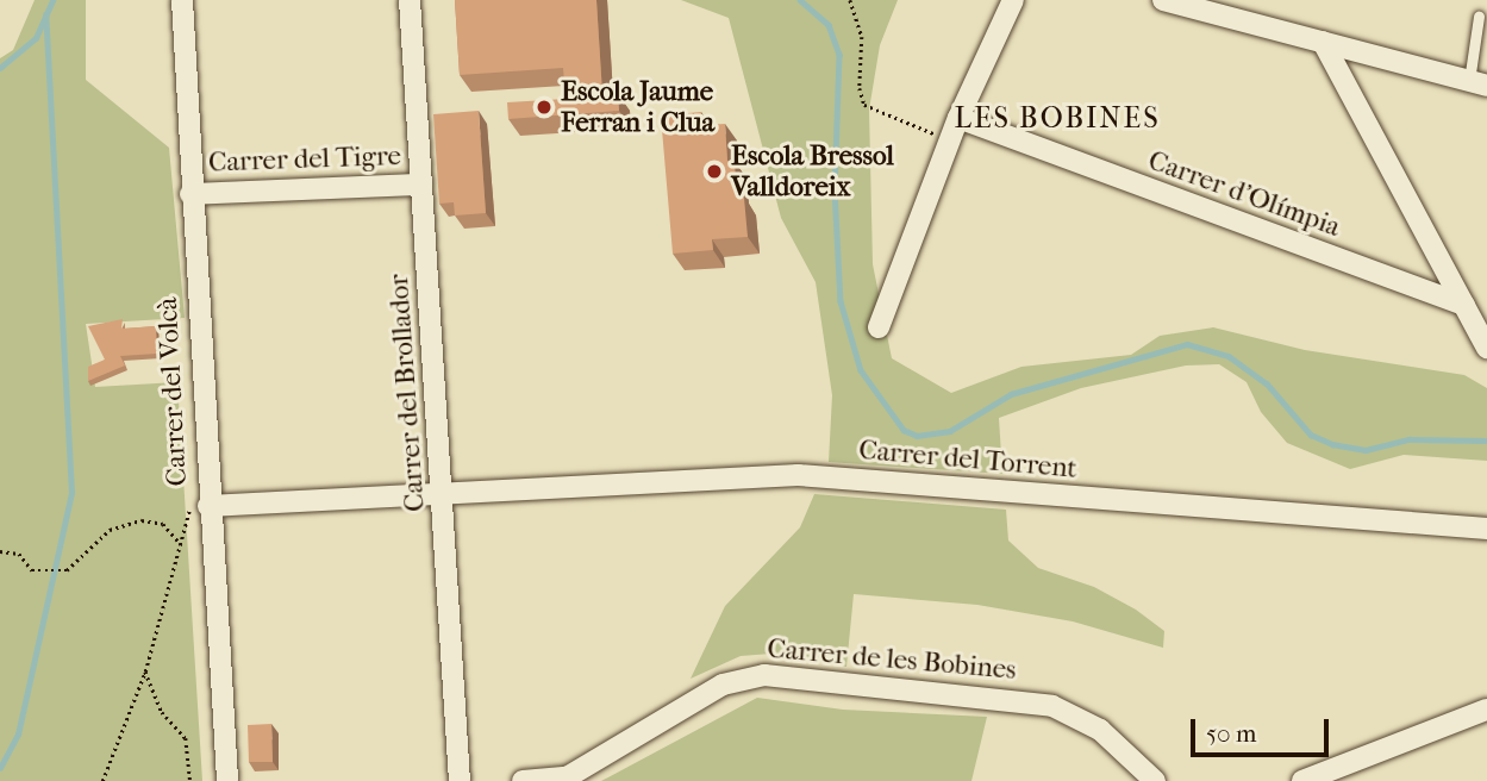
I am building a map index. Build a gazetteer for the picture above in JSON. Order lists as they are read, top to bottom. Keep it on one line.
{"streets":{"street":["Carrer del Tigre","Carrer d'Olímpia","Carrer del Volcà","Carrer del Brollador","Carrer del Torrent","Carrer de les Bobines"]},"crossings":[["Carrer del Tigre","Carrer del Volcà"],["Carrer del Tigre","Carrer del Brollador"],["Carrer del Volcà","Carrer del Torrent"],["Carrer del Brollador","Carrer del Torrent"]],"districts":["LES BOBINES"],"places":["Escola Jaume Ferran i Clua","Escola Bressol Valldoreix"],"scale_bar":"50 m"}
